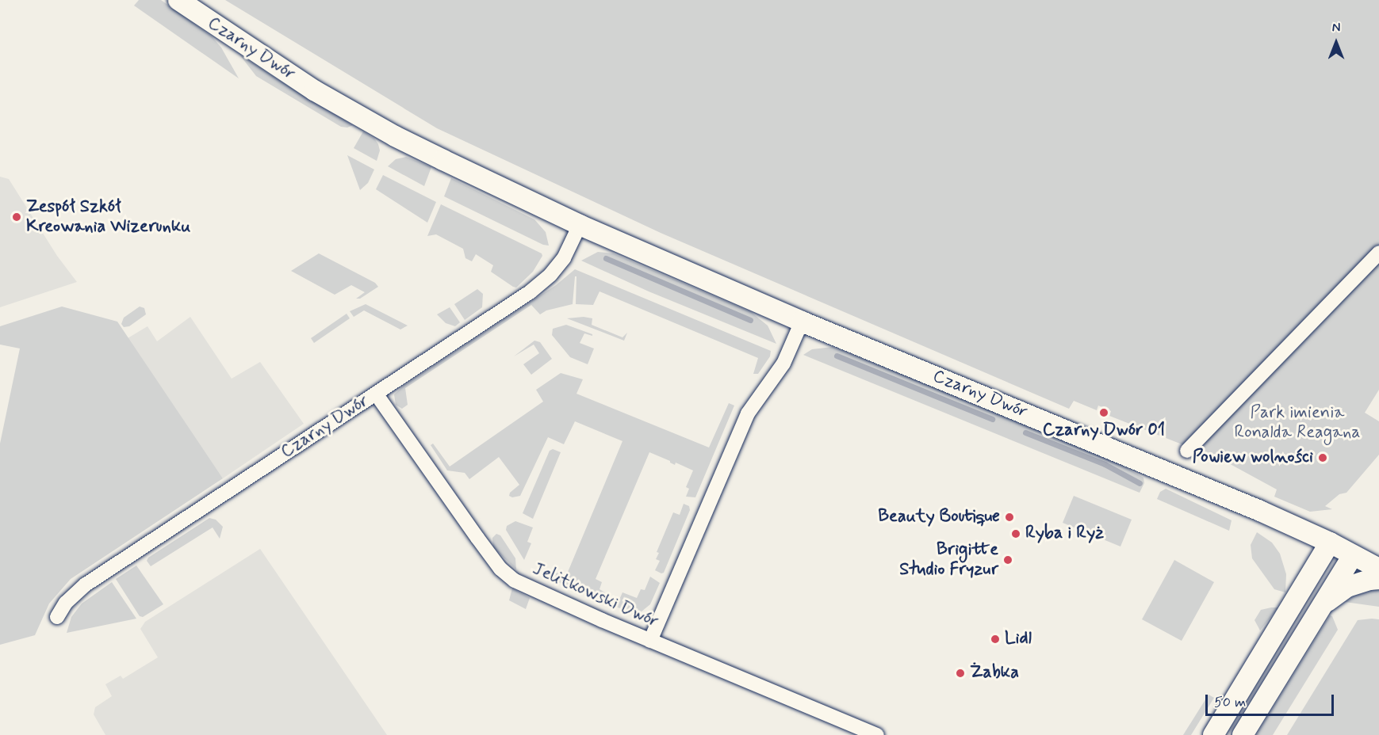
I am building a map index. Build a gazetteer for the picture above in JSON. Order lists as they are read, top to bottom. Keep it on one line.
{"streets":{"main road":["Czarny Dwór"],"street":["Jelitkowski Dwór"]},"crossings":[["Czarny Dwór","Jelitkowski Dwór"]],"parks":["Park imienia Ronalda Reagana"],"places":["Zespół Szkół Kreowania Wizerunku","Czarny Dwór 01","Powiew wolności","Beauty Boutique","Ryba i Ryż","Brigitte Studio Fryzur","Lidl","Żabka"],"scale_bar":"50 m","north":"top"}
